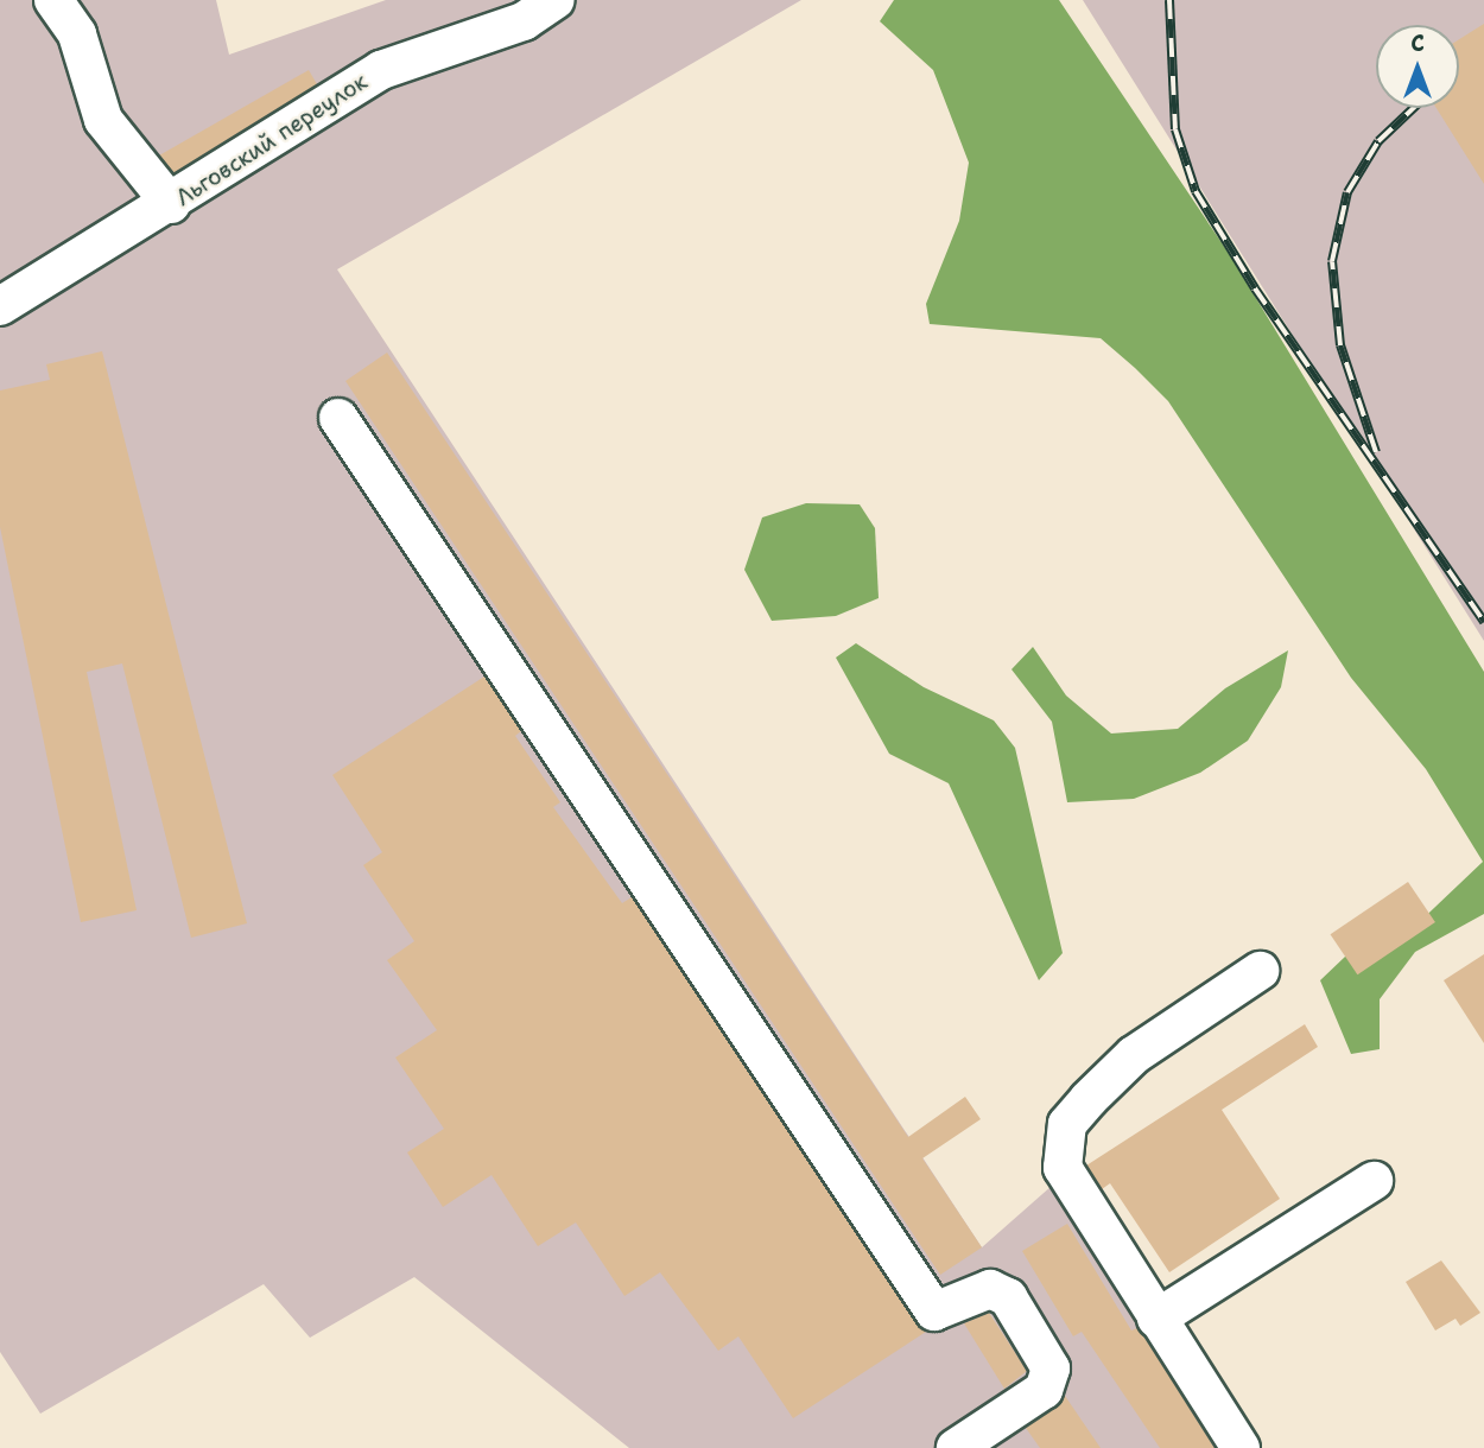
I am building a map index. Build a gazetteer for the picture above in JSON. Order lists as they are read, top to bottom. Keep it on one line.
{"streets":{"street":["Льговский переулок"]},"north":"top"}
